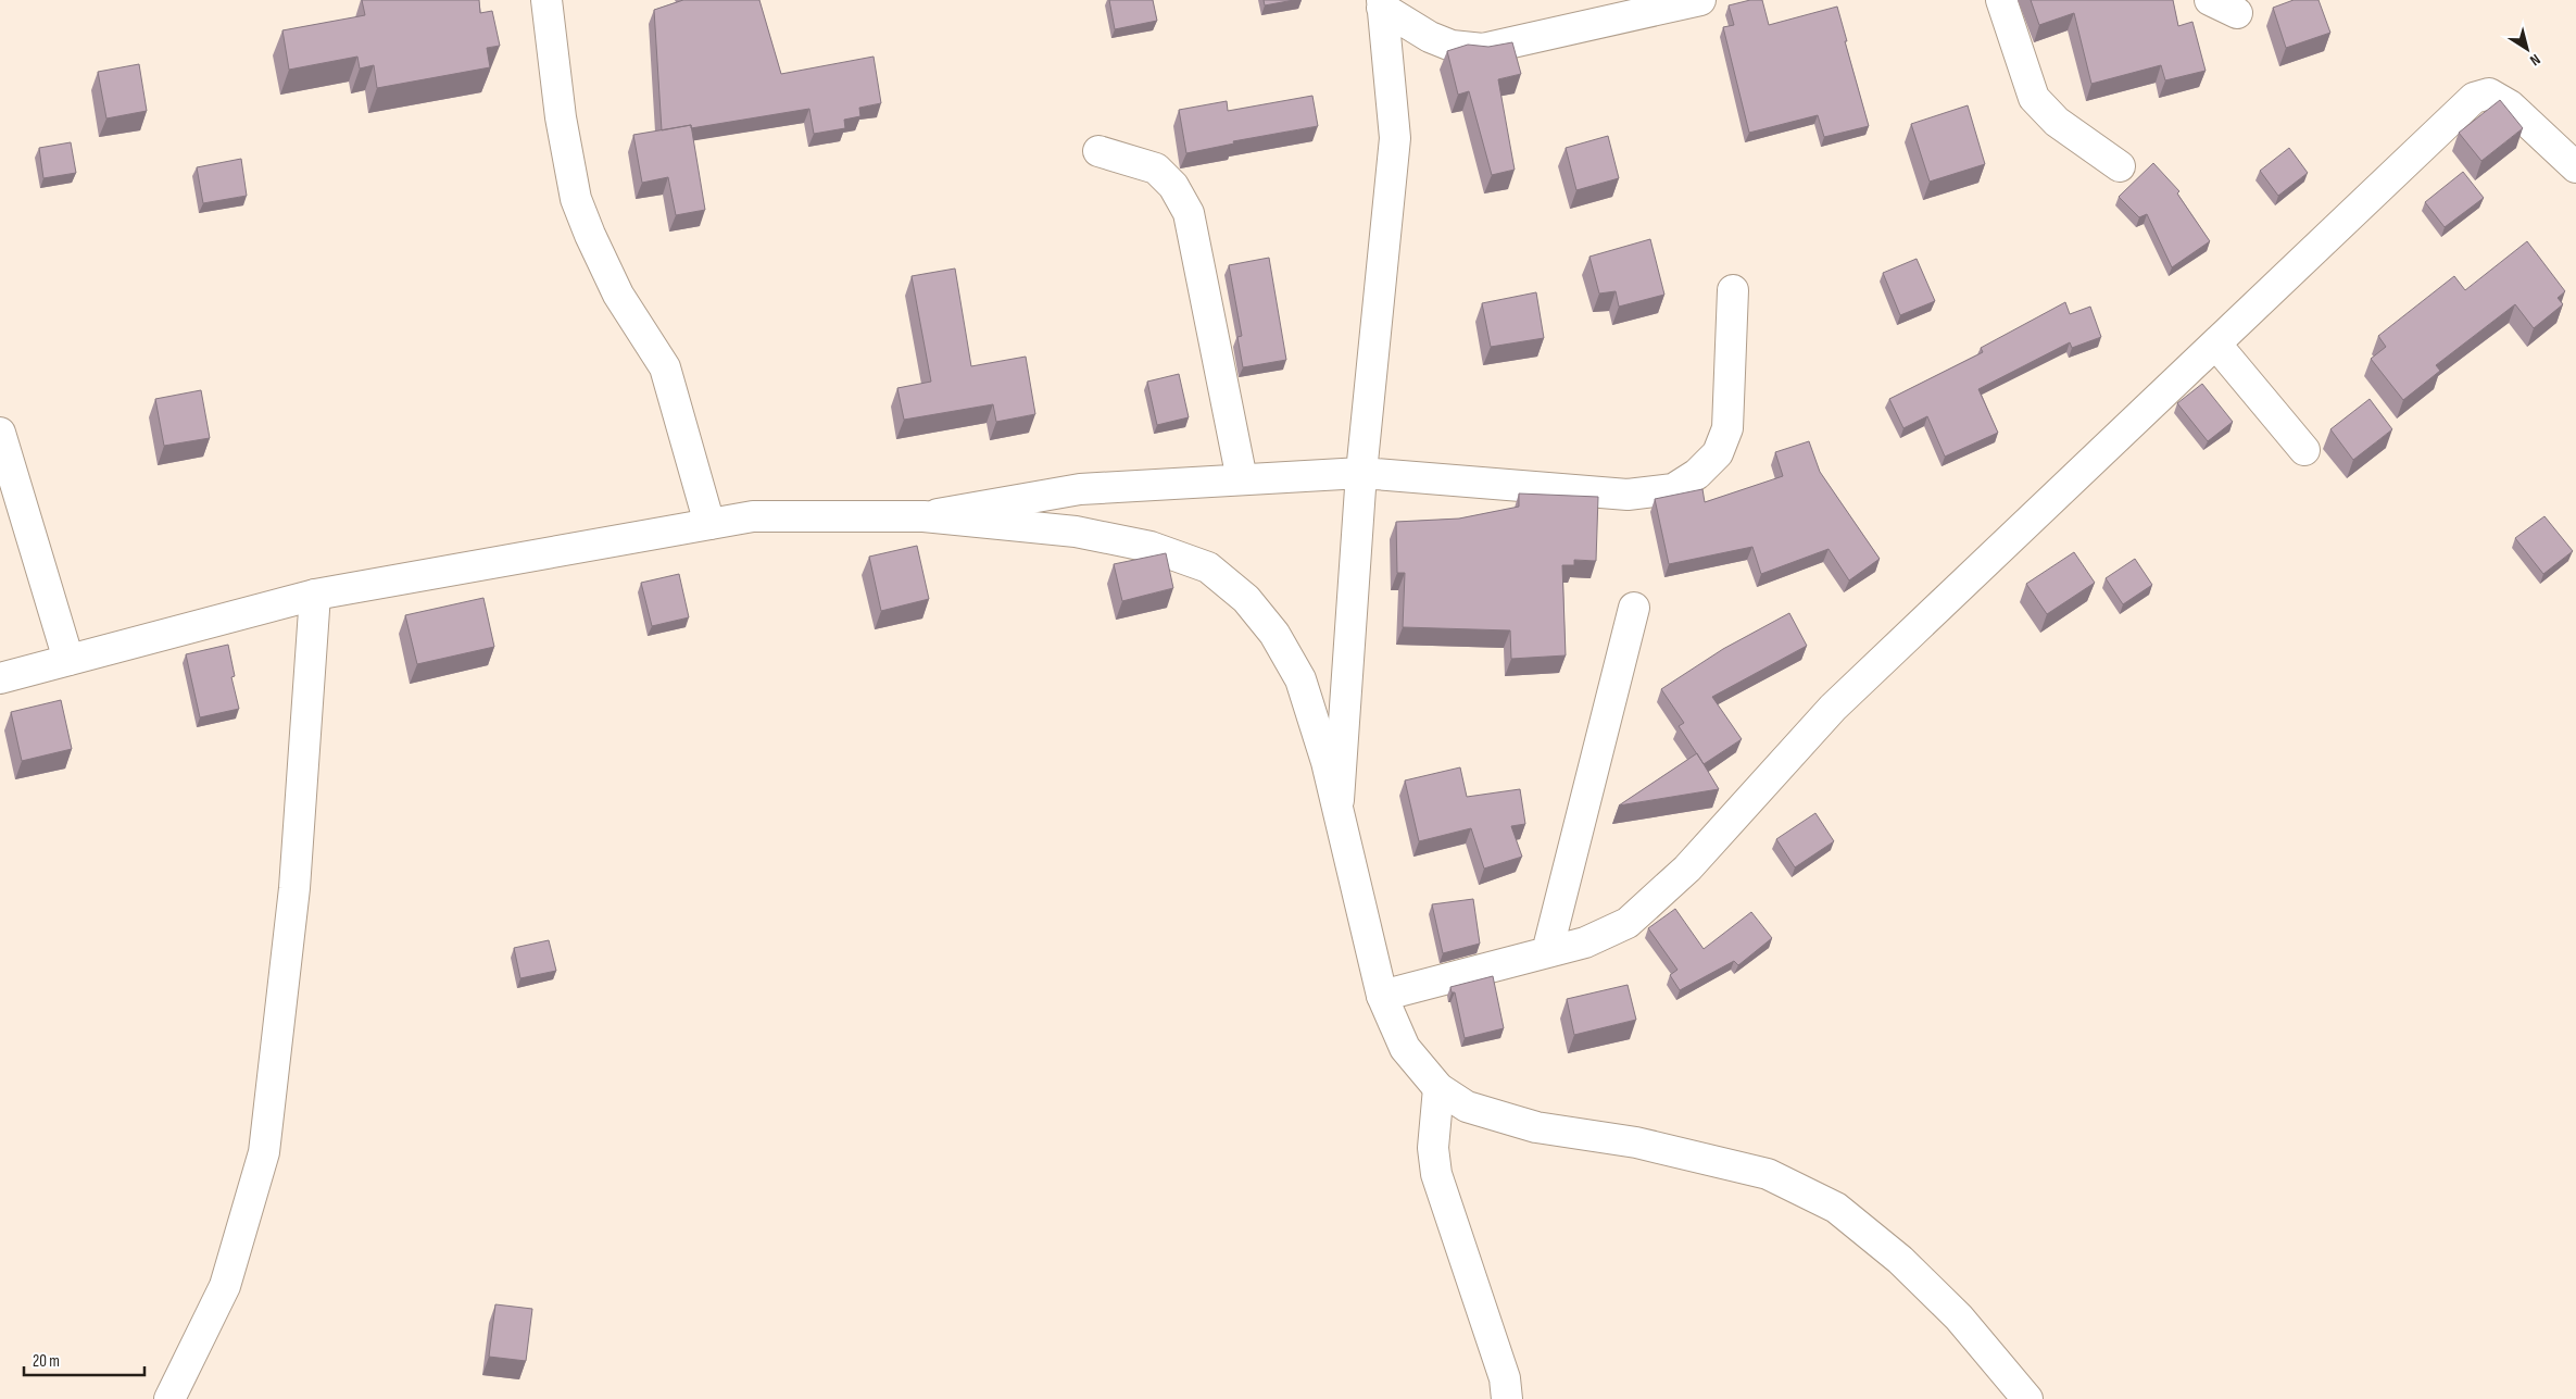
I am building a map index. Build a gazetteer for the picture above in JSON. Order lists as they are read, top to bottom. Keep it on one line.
{"scale_bar":"20 m","north":"bottom right"}
